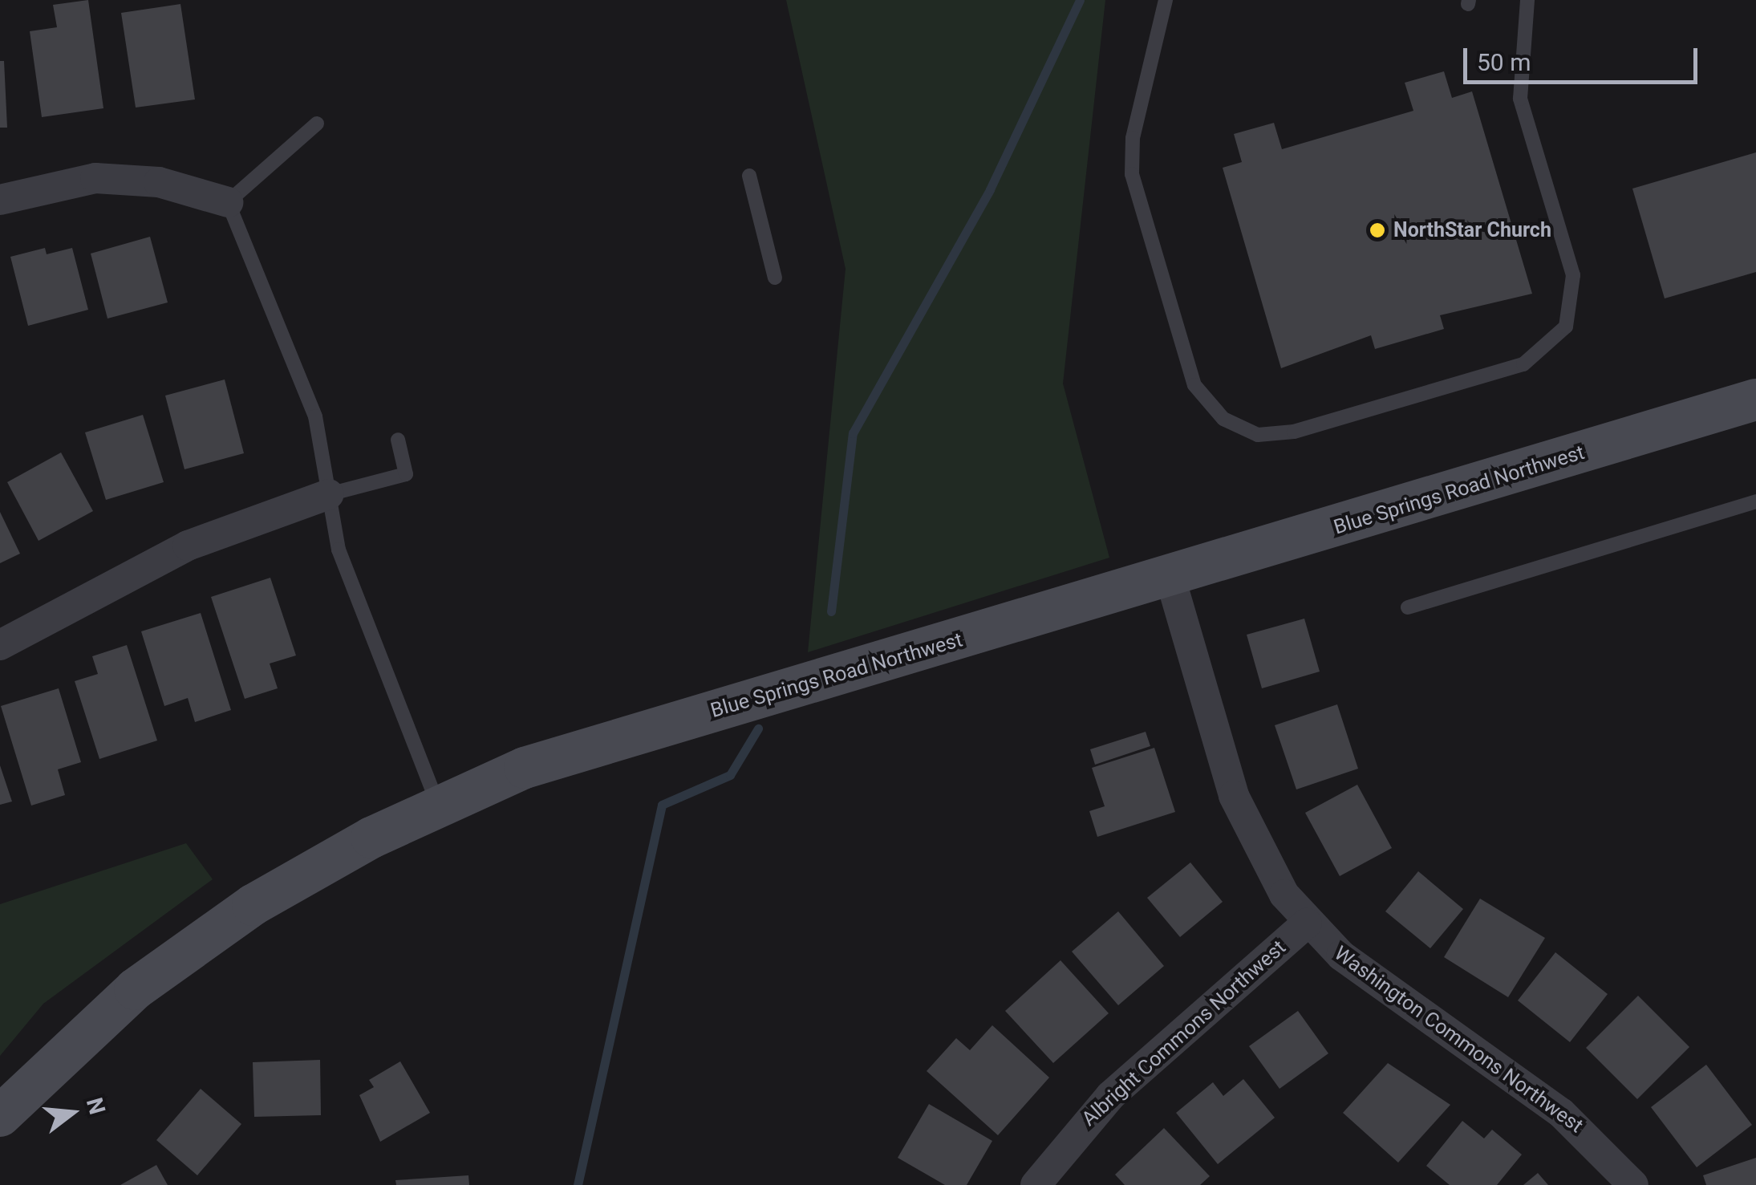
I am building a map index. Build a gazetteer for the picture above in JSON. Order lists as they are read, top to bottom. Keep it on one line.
{"streets":{"street":["Blue Springs Road Northwest","Albright Commons Northwest","Washington Commons Northwest"]},"crossings":[["Blue Springs Road Northwest","Washington Commons Northwest"],["Albright Commons Northwest","Washington Commons Northwest"]],"places":["NorthStar Church"],"scale_bar":"50 m","north":"right"}
